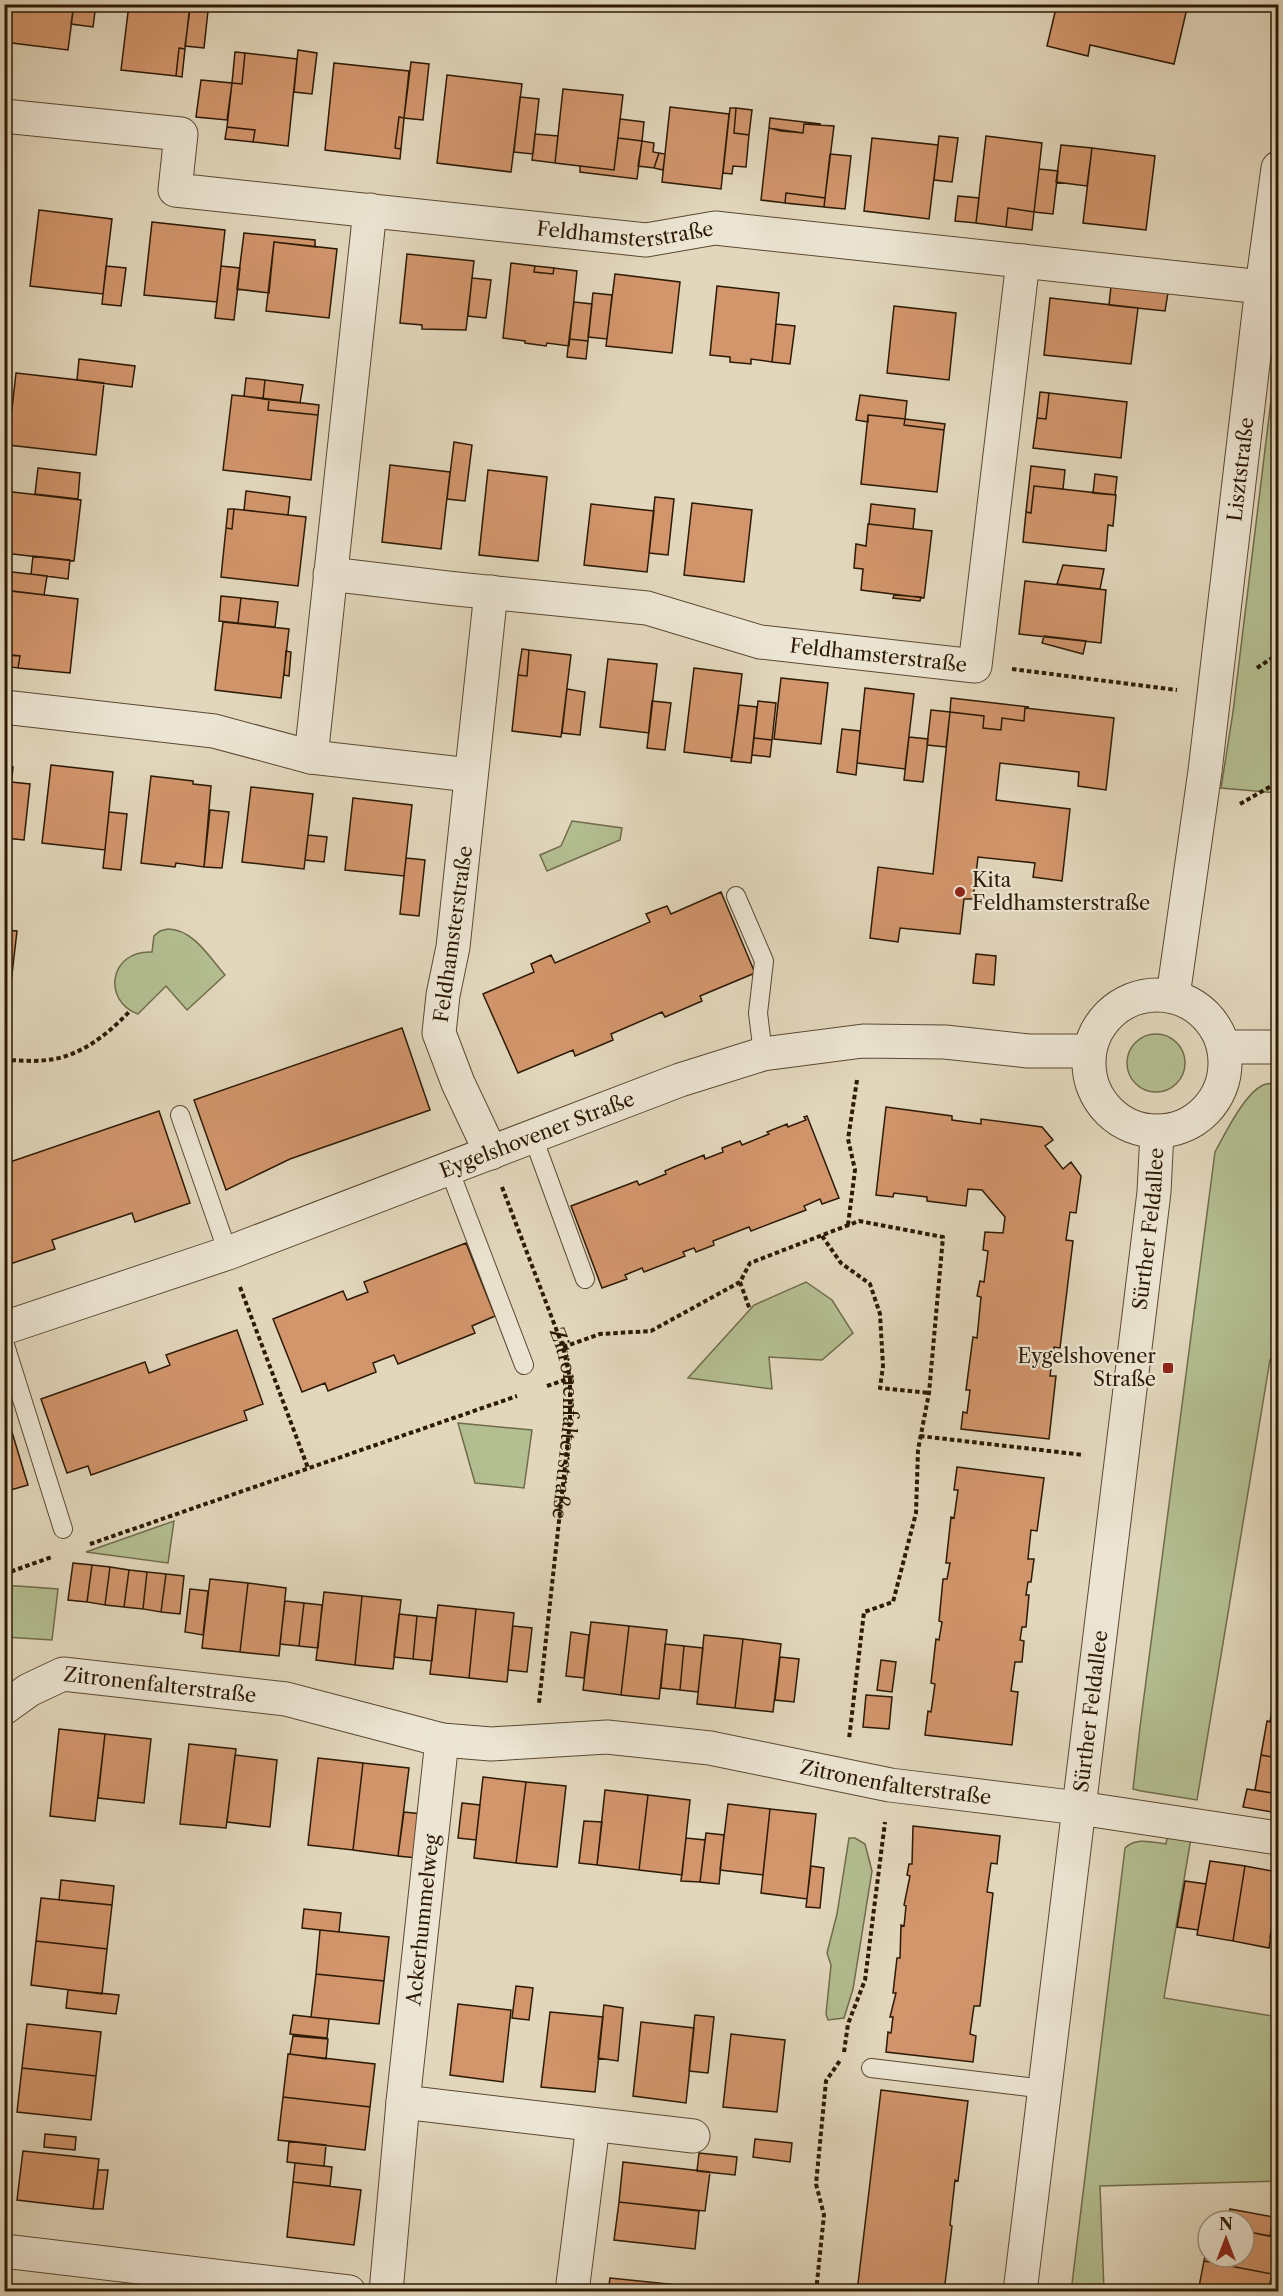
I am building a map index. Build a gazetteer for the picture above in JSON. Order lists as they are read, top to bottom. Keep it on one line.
{"streets":{"street":["Feldhamsterstraße","Lisztstraße","Eygelshovener Straße","Sürther Feldallee","Zitronenfalterstraße","Ackerhummelweg"]},"crossings":[["Feldhamsterstraße","Lisztstraße"],["Feldhamsterstraße","Eygelshovener Straße"],["Feldhamsterstraße","Zitronenfalterstraße"],["Lisztstraße","Eygelshovener Straße"],["Lisztstraße","Sürther Feldallee"],["Eygelshovener Straße","Sürther Feldallee"],["Eygelshovener Straße","Zitronenfalterstraße"],["Sürther Feldallee","Zitronenfalterstraße"],["Zitronenfalterstraße","Ackerhummelweg"]],"places":{"other":["Kita Feldhamsterstraße"],"transit":["Eygelshovener Straße"]},"north":"top"}
